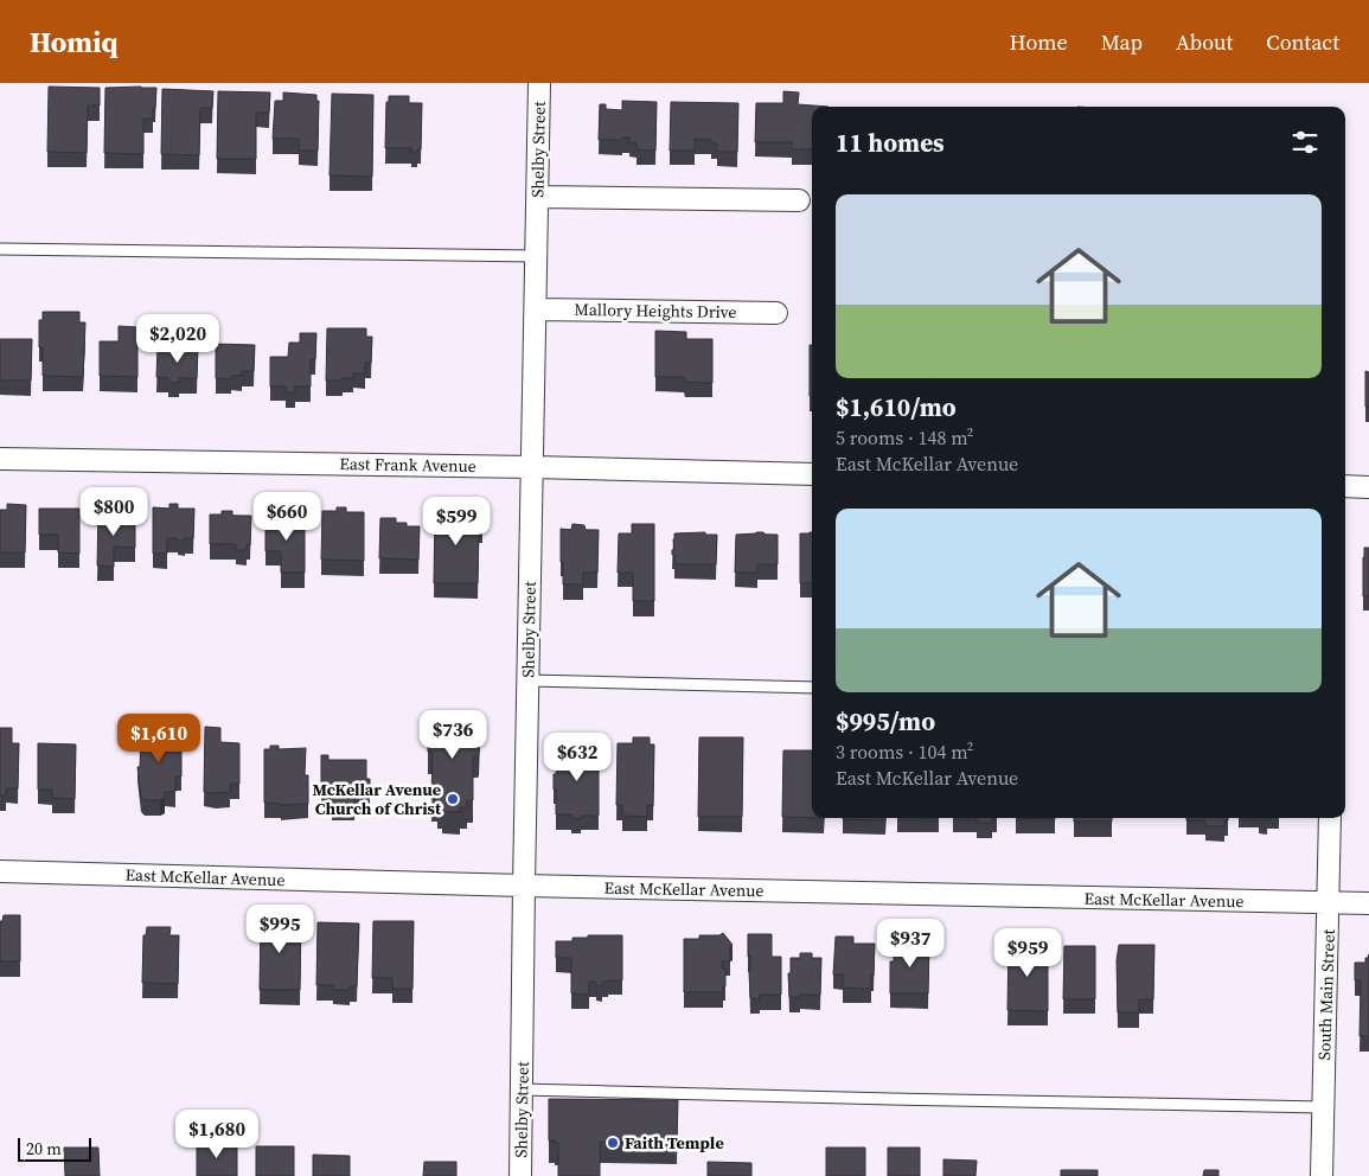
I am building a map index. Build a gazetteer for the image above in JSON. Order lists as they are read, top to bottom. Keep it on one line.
{"streets":{"street":["Shelby Street","Mallory Heights Drive","East Frank Avenue","East McKellar Avenue","South Main Street"]},"crossings":[["Shelby Street","Mallory Heights Drive"],["Shelby Street","East Frank Avenue"],["Shelby Street","East McKellar Avenue"],["East McKellar Avenue","South Main Street"]],"places":["McKellar Avenue Church of Christ","Faith Temple"],"scale_bar":"20 m","page":{"header":"Homiq","nav":["Home","Map","About","Contact"],"heading":"11 homes","list":[{"name":"$1,610/mo","note":"5 rooms · 148 m² · East McKellar Avenue"},{"name":"$995/mo","note":"3 rooms · 104 m² · East McKellar Avenue"}],"price":["$2,020","$800","$660","$599","$736","$1,610","$632","$995","$937","$959","$1,680"],"scale":"20 m"}}
